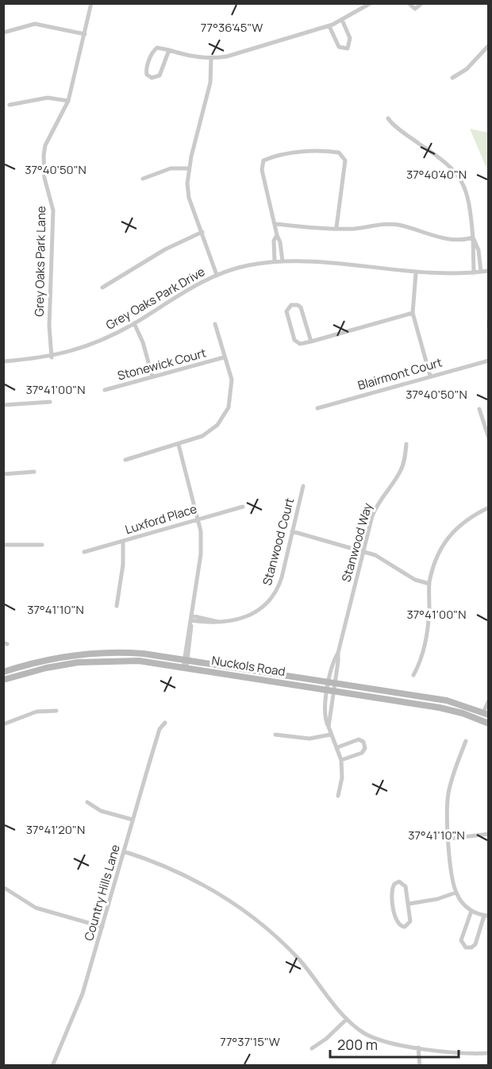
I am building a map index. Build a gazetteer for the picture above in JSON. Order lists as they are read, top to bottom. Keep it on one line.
{"streets":{"main road":["Nuckols Road"],"street":["Grey Oaks Park Lane","Grey Oaks Park Drive","Stonewick Court","Blairmont Court","Luxford Place","Stanwood Court","Stanwood Way","Country Hills Lane"]},"crossings":[["Grey Oaks Park Lane","Grey Oaks Park Drive"],["Stanwood Way","Nuckols Road"]],"scale_bar":"200 m","coordinates":["77°36'45\"W","37°40'50\"N","37°40'40\"N","37°41'00\"N","37°41'10\"N","37°41'20\"N","77°37'15\"W"]}
